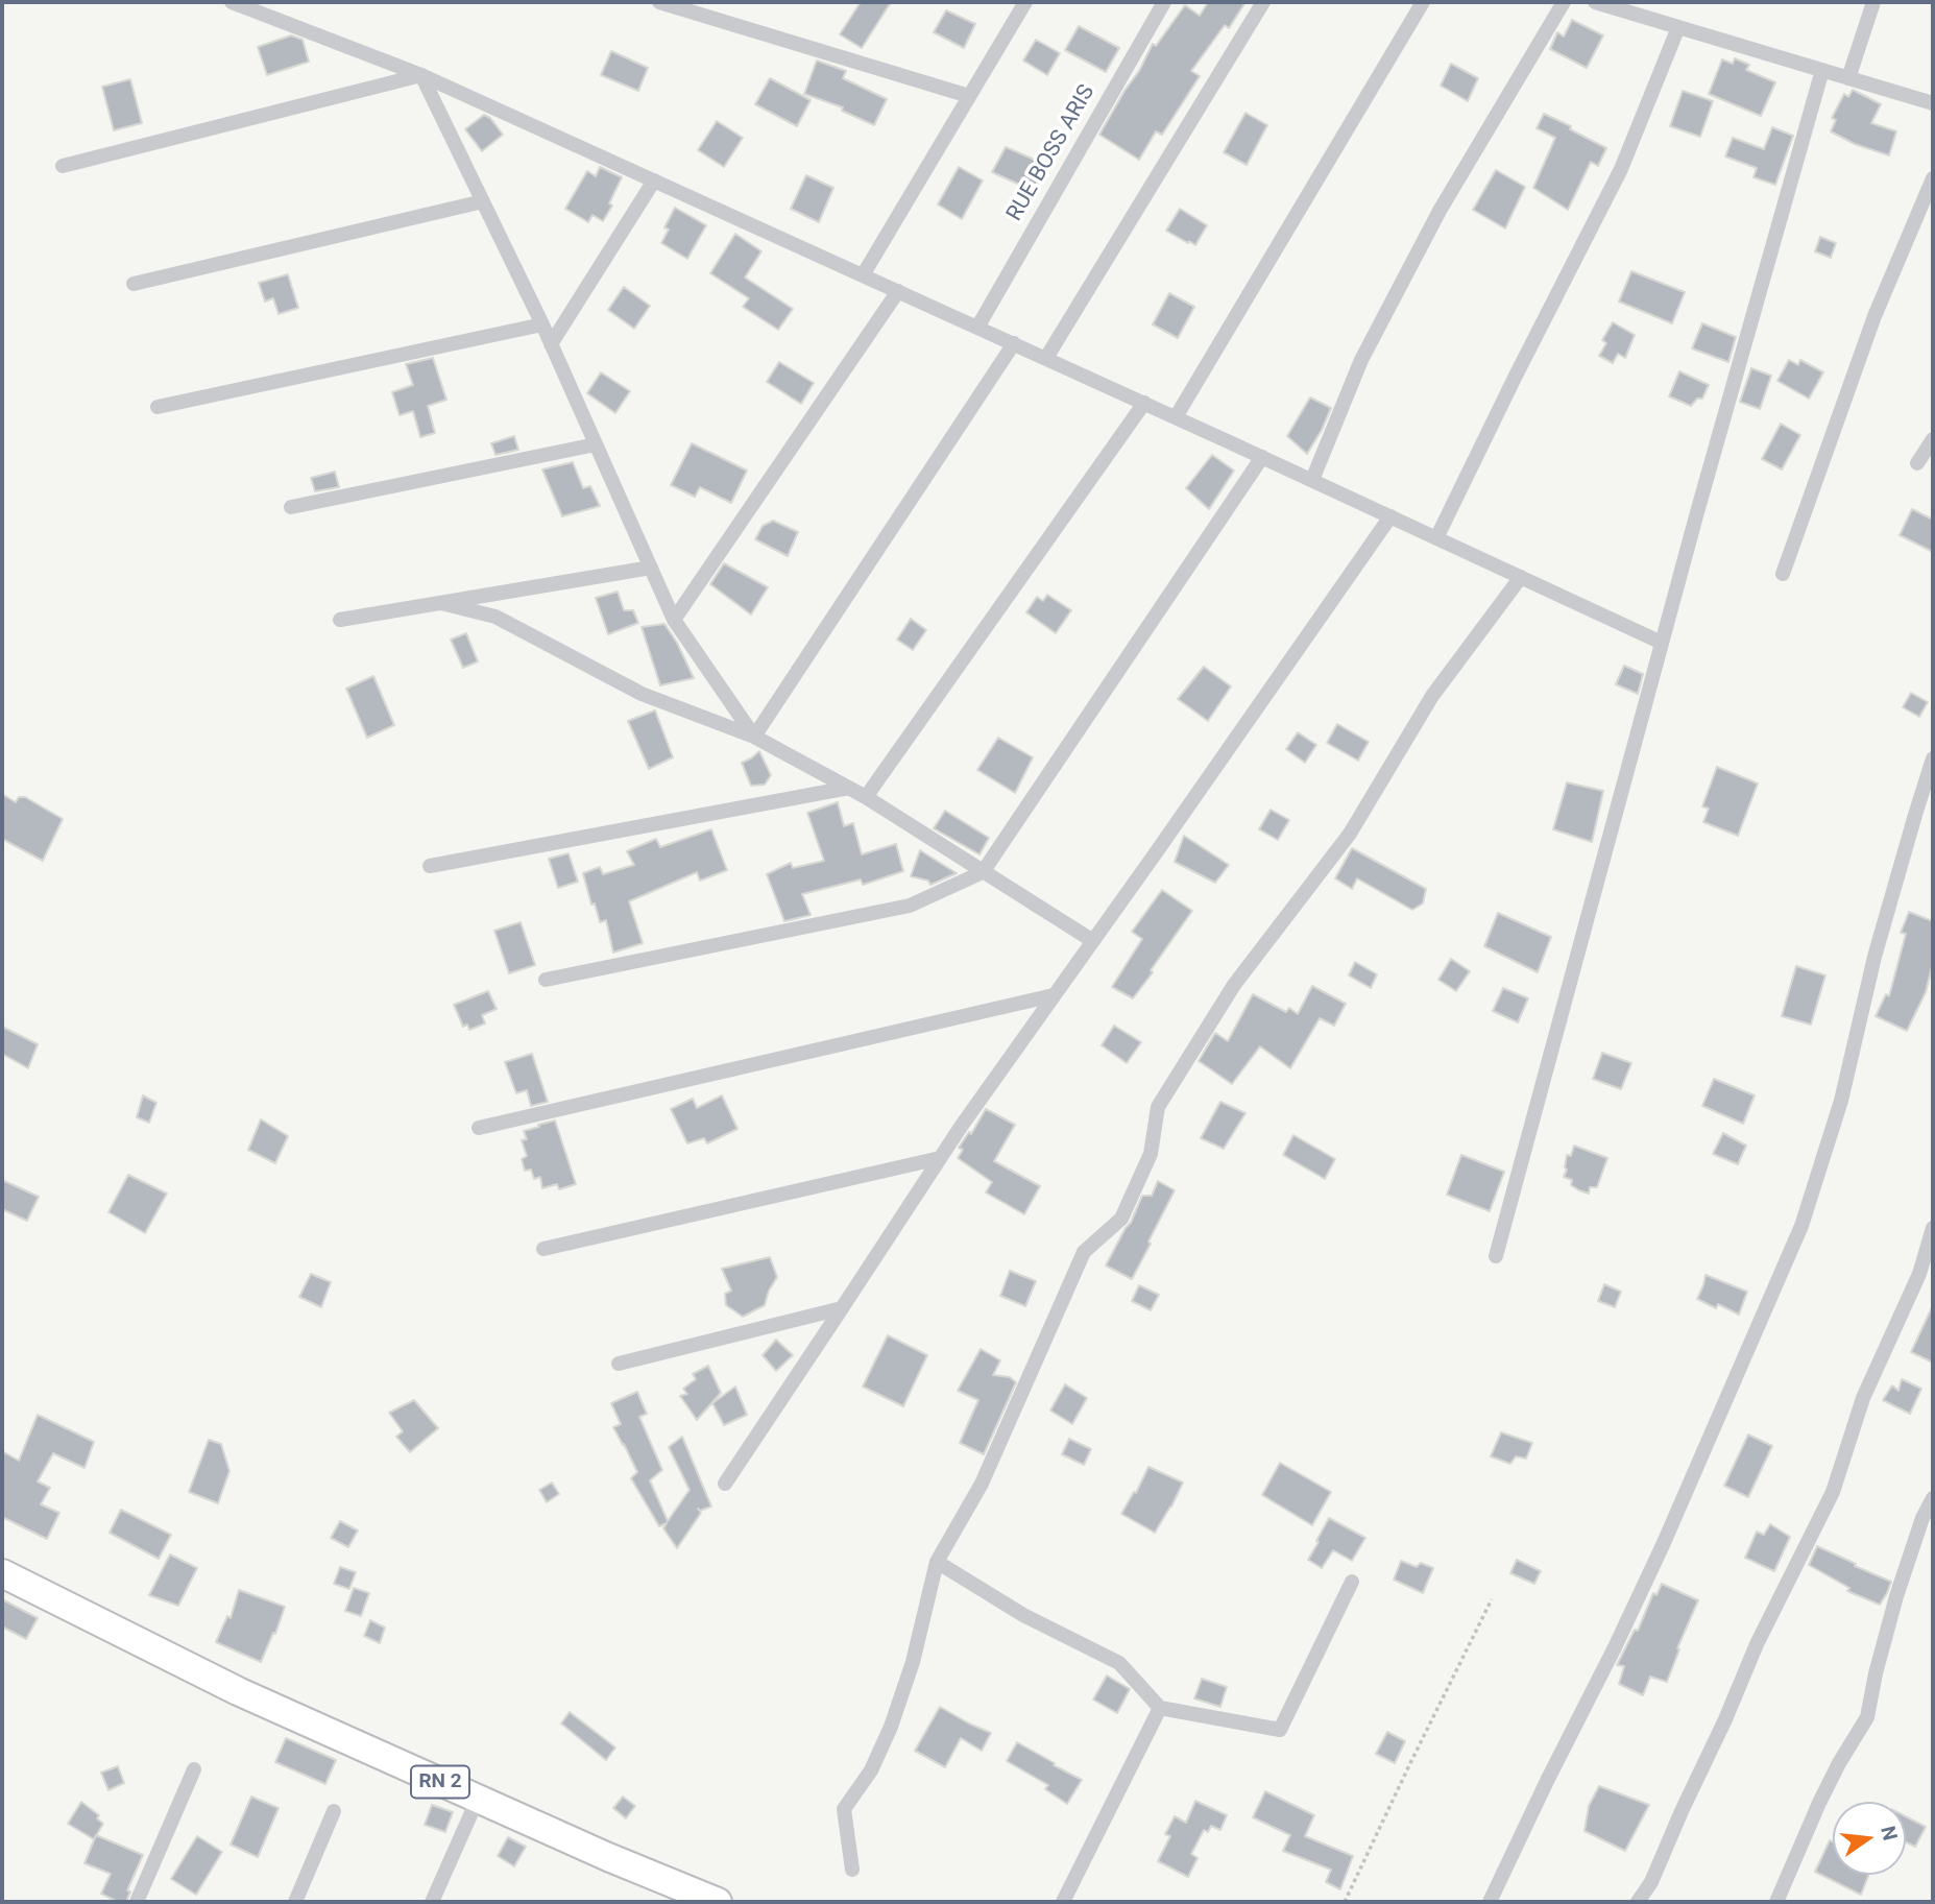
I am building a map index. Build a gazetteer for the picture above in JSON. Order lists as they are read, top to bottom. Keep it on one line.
{"streets":{"highway":["RN 2"],"street":["RUE BOSS ARIS"]},"north":"right"}
